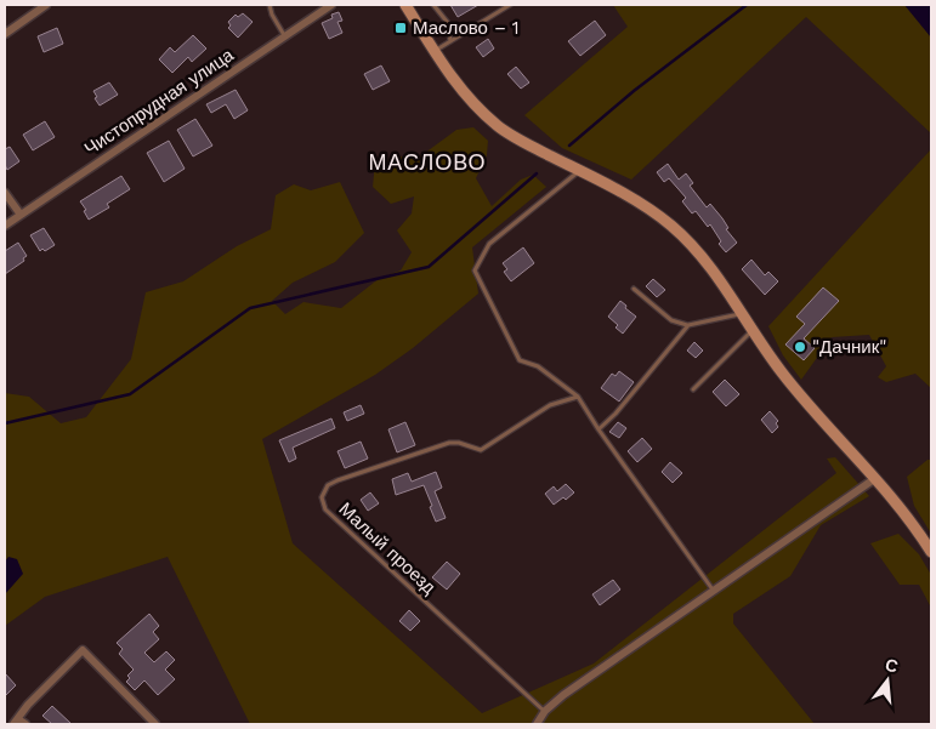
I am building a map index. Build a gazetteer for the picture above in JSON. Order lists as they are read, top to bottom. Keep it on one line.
{"streets":{"street":["Чистопрудная улица"],"lane":["Малый проезд"]},"districts":["МАСЛОВО"],"places":{"transit":["Маслово – 1"],"other":["\"Дачник\""]},"north":"top"}
